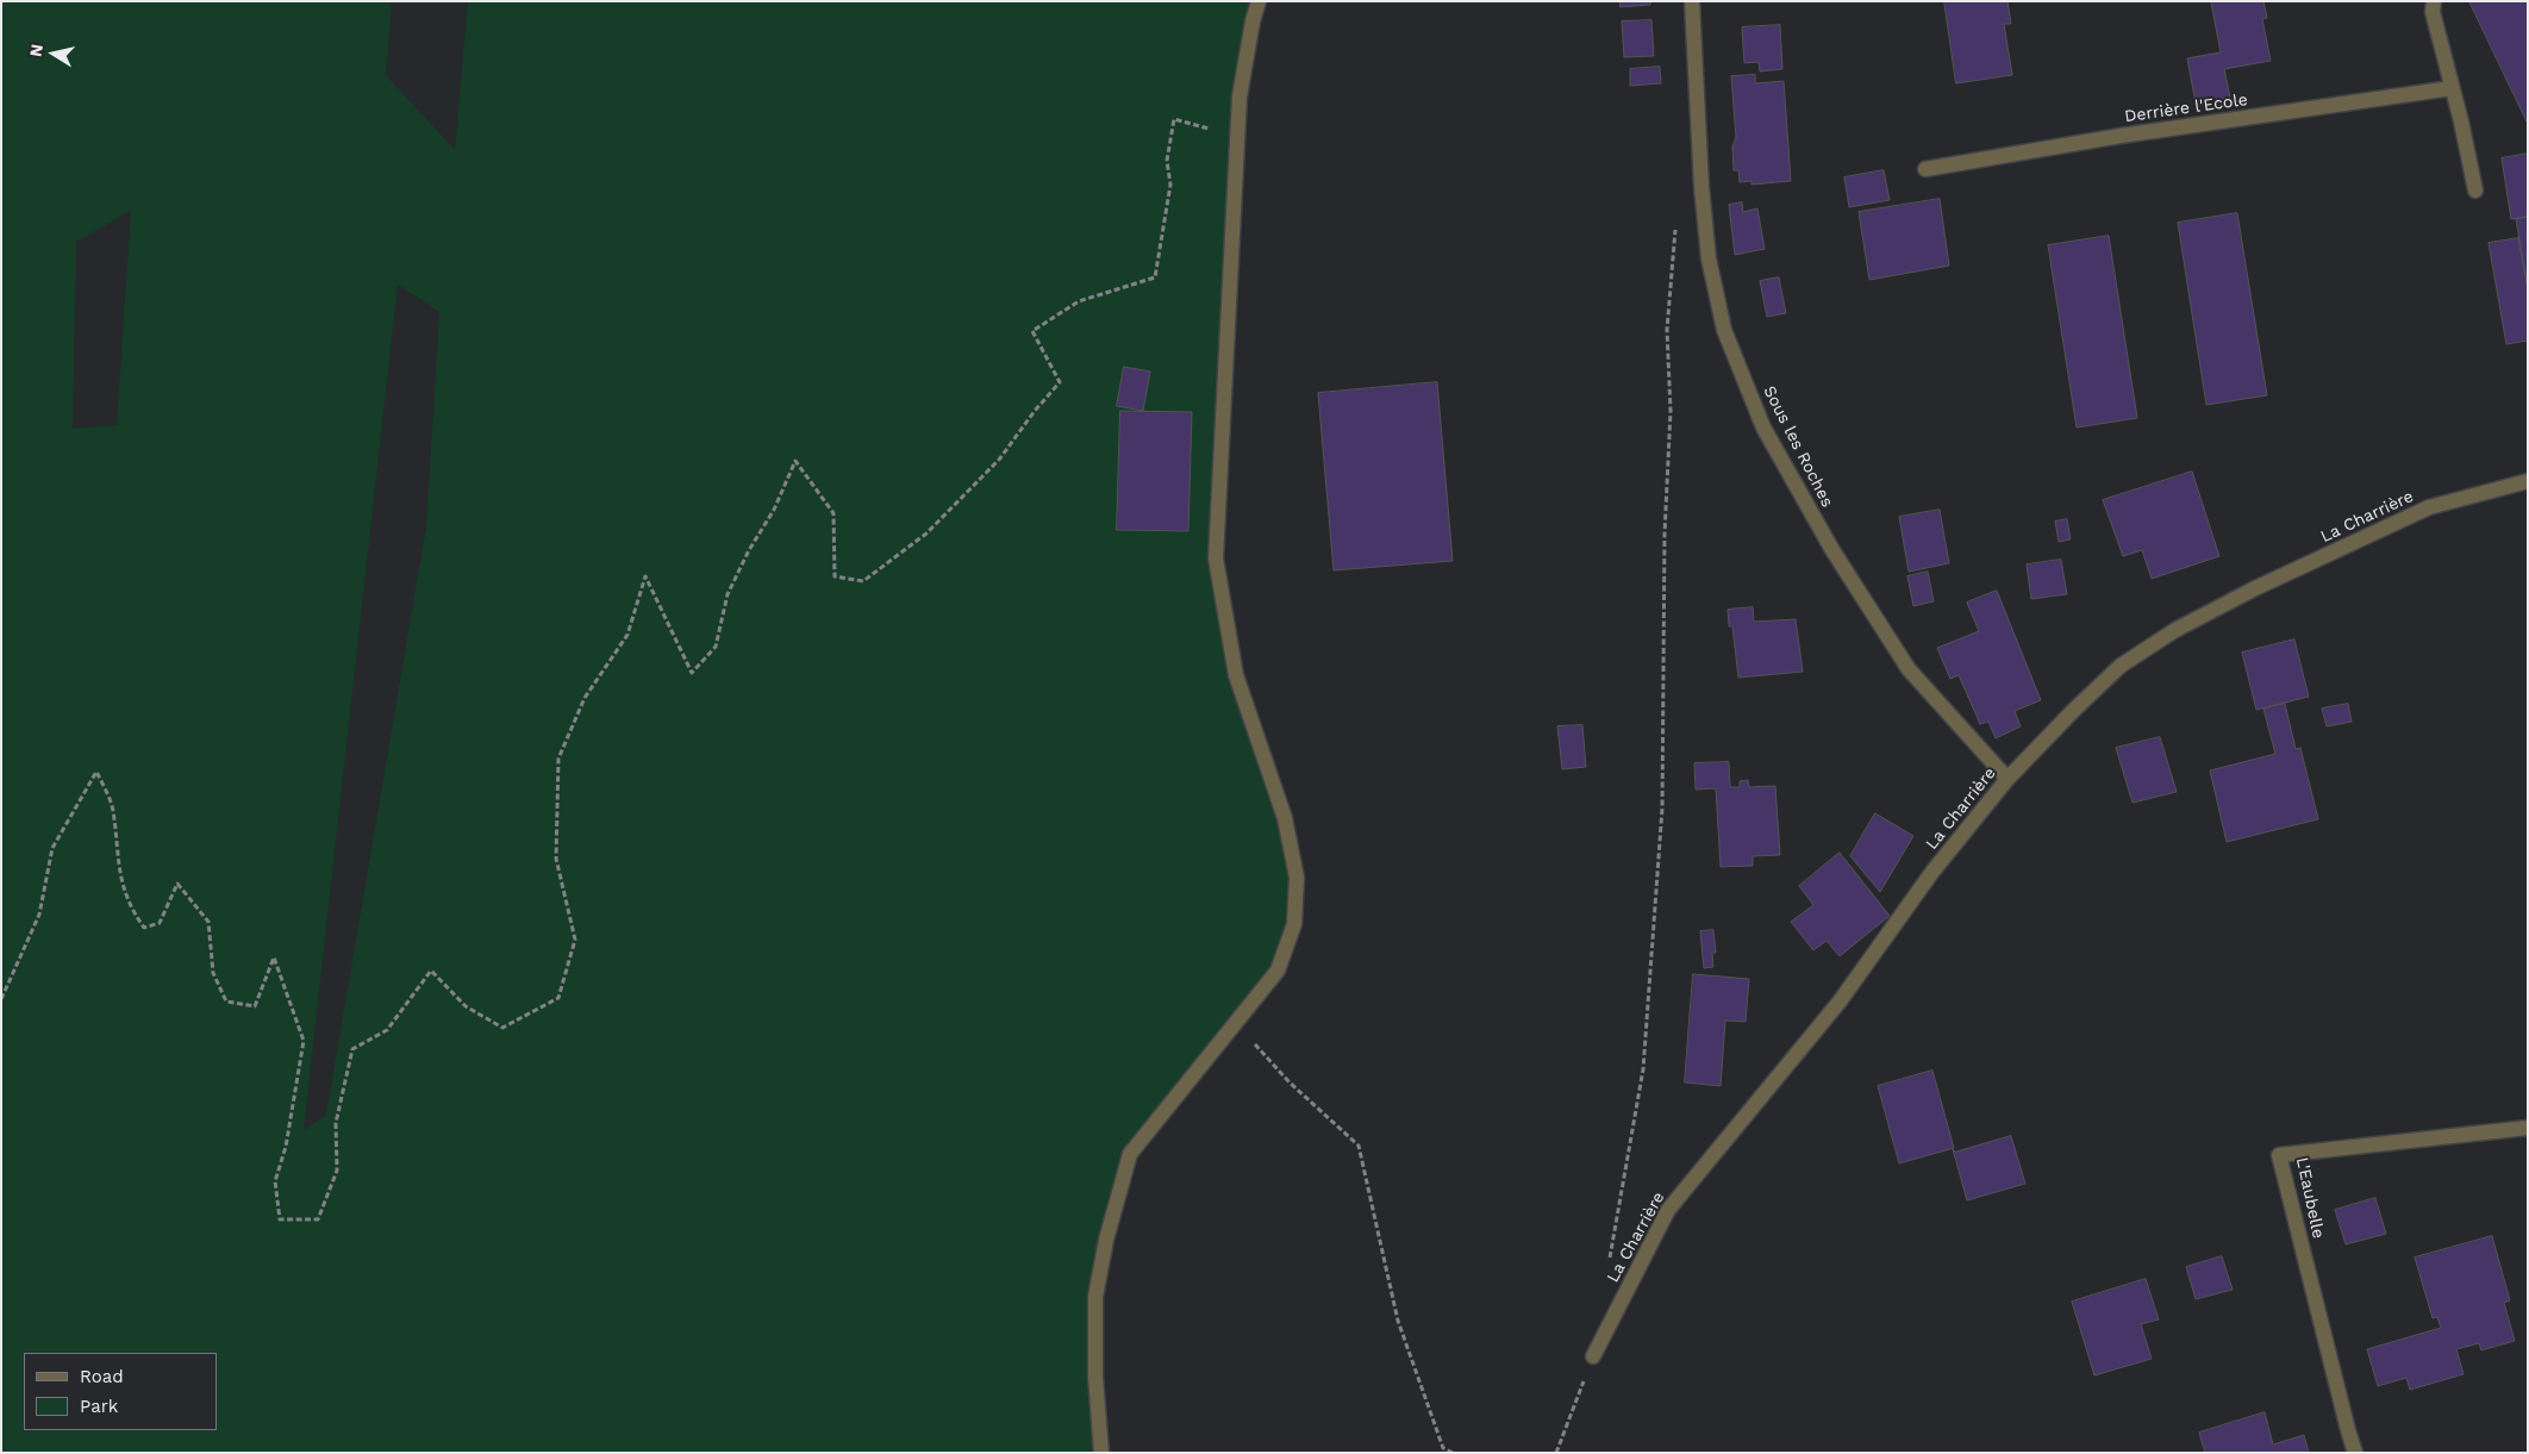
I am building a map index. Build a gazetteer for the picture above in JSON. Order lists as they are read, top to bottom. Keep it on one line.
{"streets":{"street":["Derrière l'Ecole","Sous les Roches","La Charrière","L'Eaubelle"]},"crossings":[["Sous les Roches","La Charrière"]],"legend":["Road","Park"],"north":"left"}
